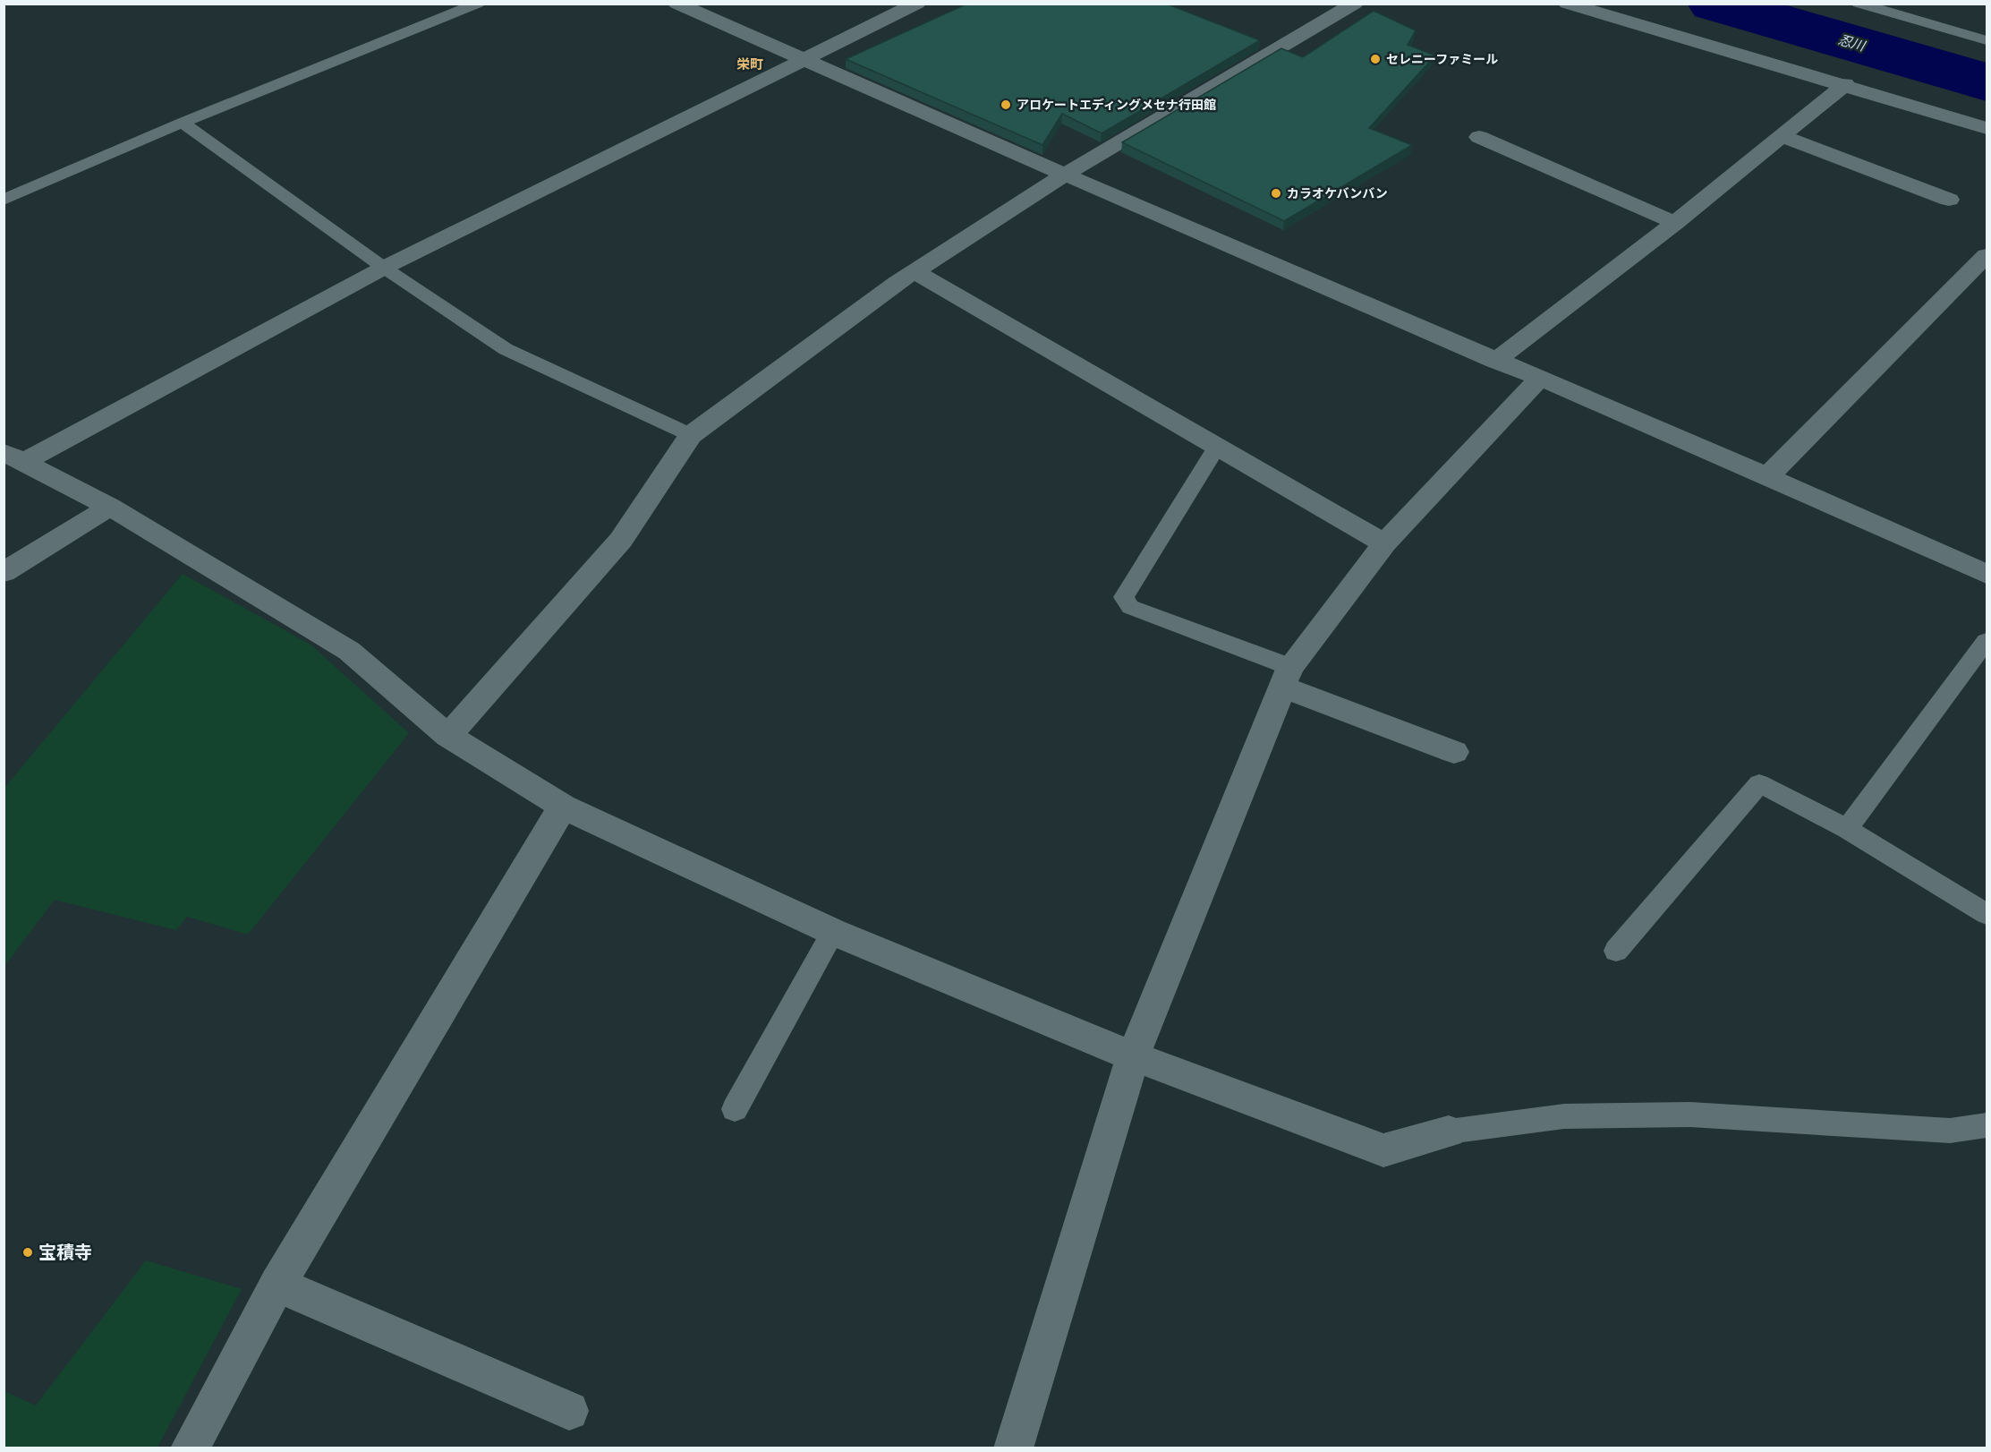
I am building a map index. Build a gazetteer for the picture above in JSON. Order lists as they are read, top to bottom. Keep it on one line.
{"districts":["栄町"],"water":["忍川"],"places":["セレニーファミール","アロケートエディングメセナ行田館","カラオケバンバン","宝積寺"]}
